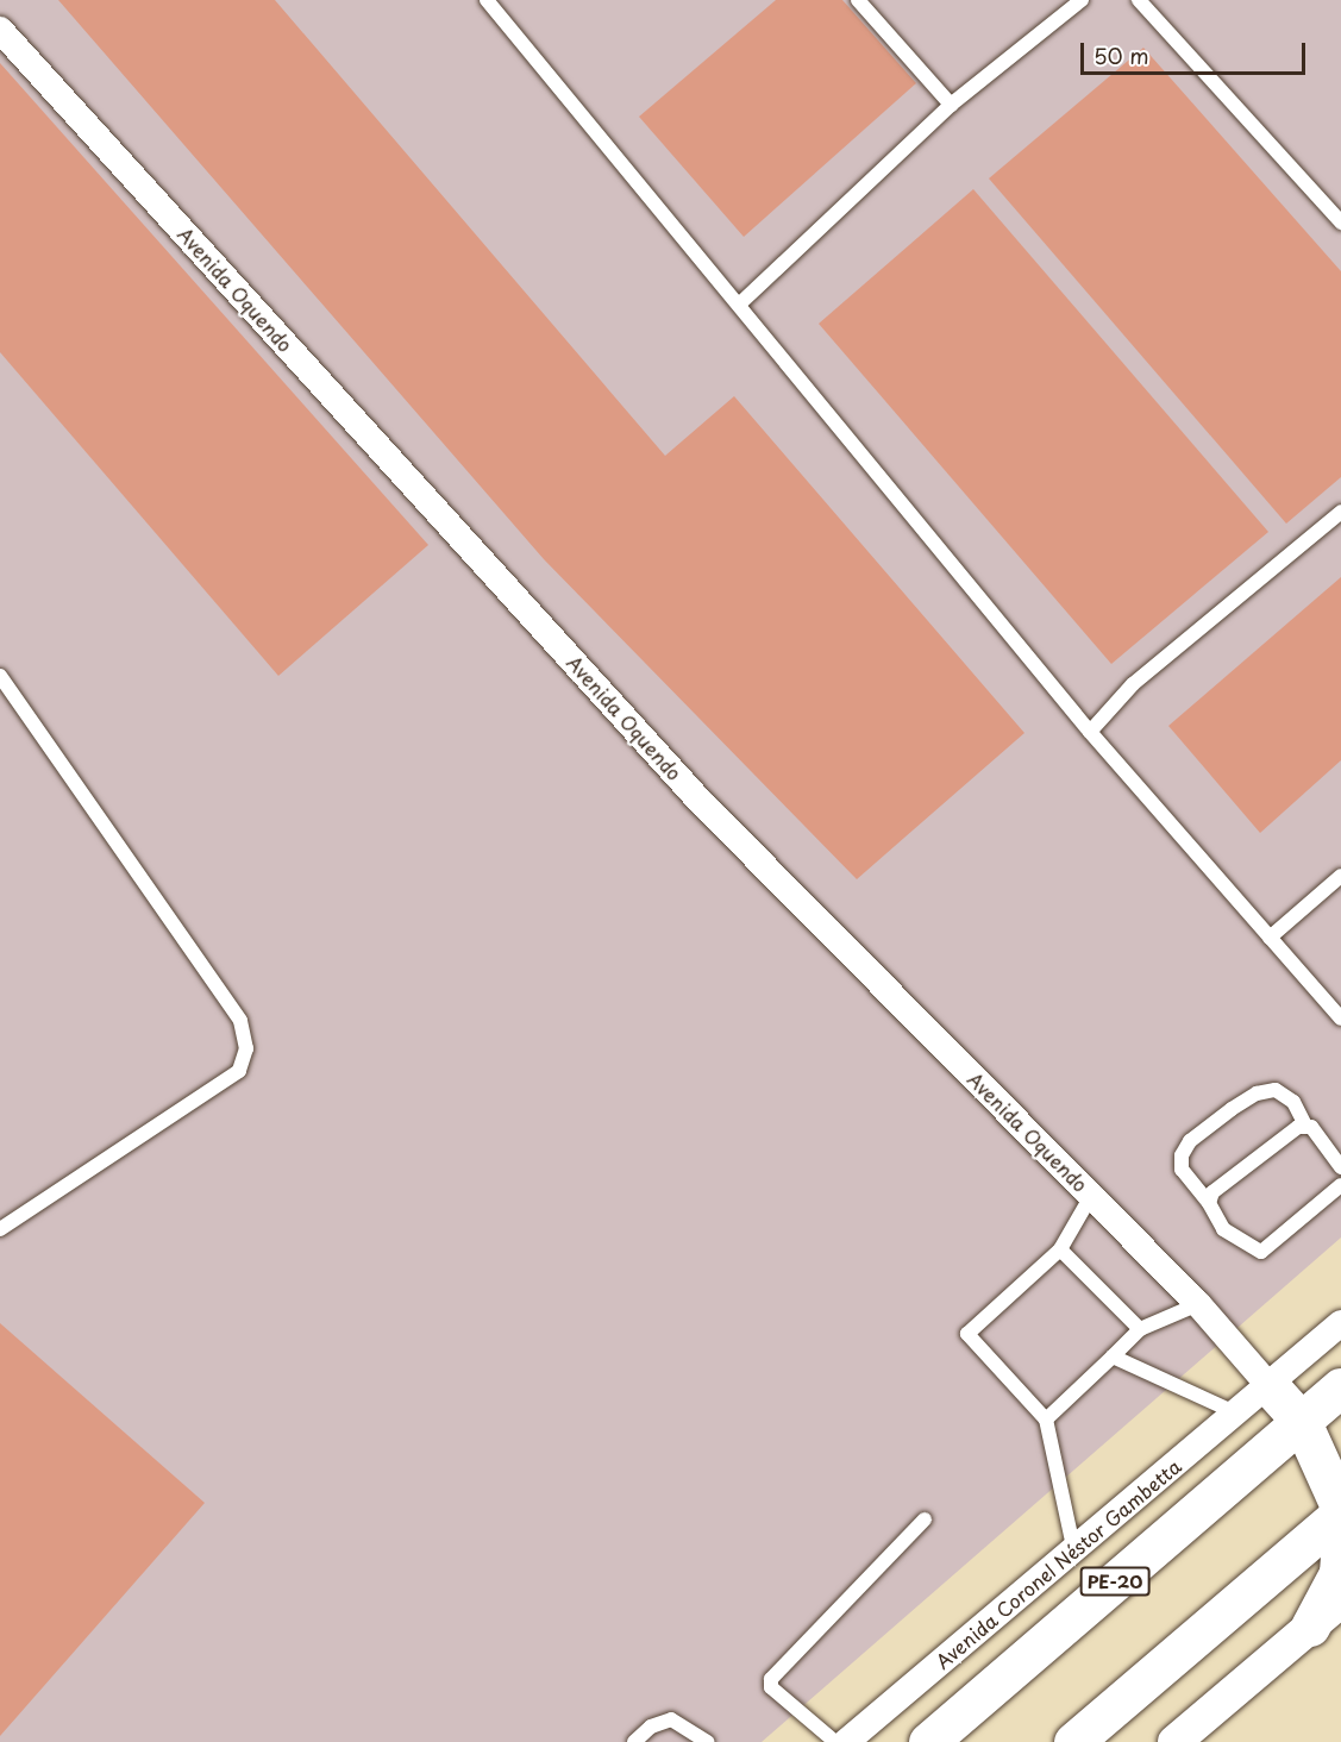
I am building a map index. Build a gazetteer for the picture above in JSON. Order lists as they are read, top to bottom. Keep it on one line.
{"streets":{"highway":["PE-20"],"street":["Avenida Oquendo","Avenida Coronel Néstor Gambetta"]},"crossings":[["Avenida Oquendo","Avenida Coronel Néstor Gambetta"]],"scale_bar":"50 m"}
